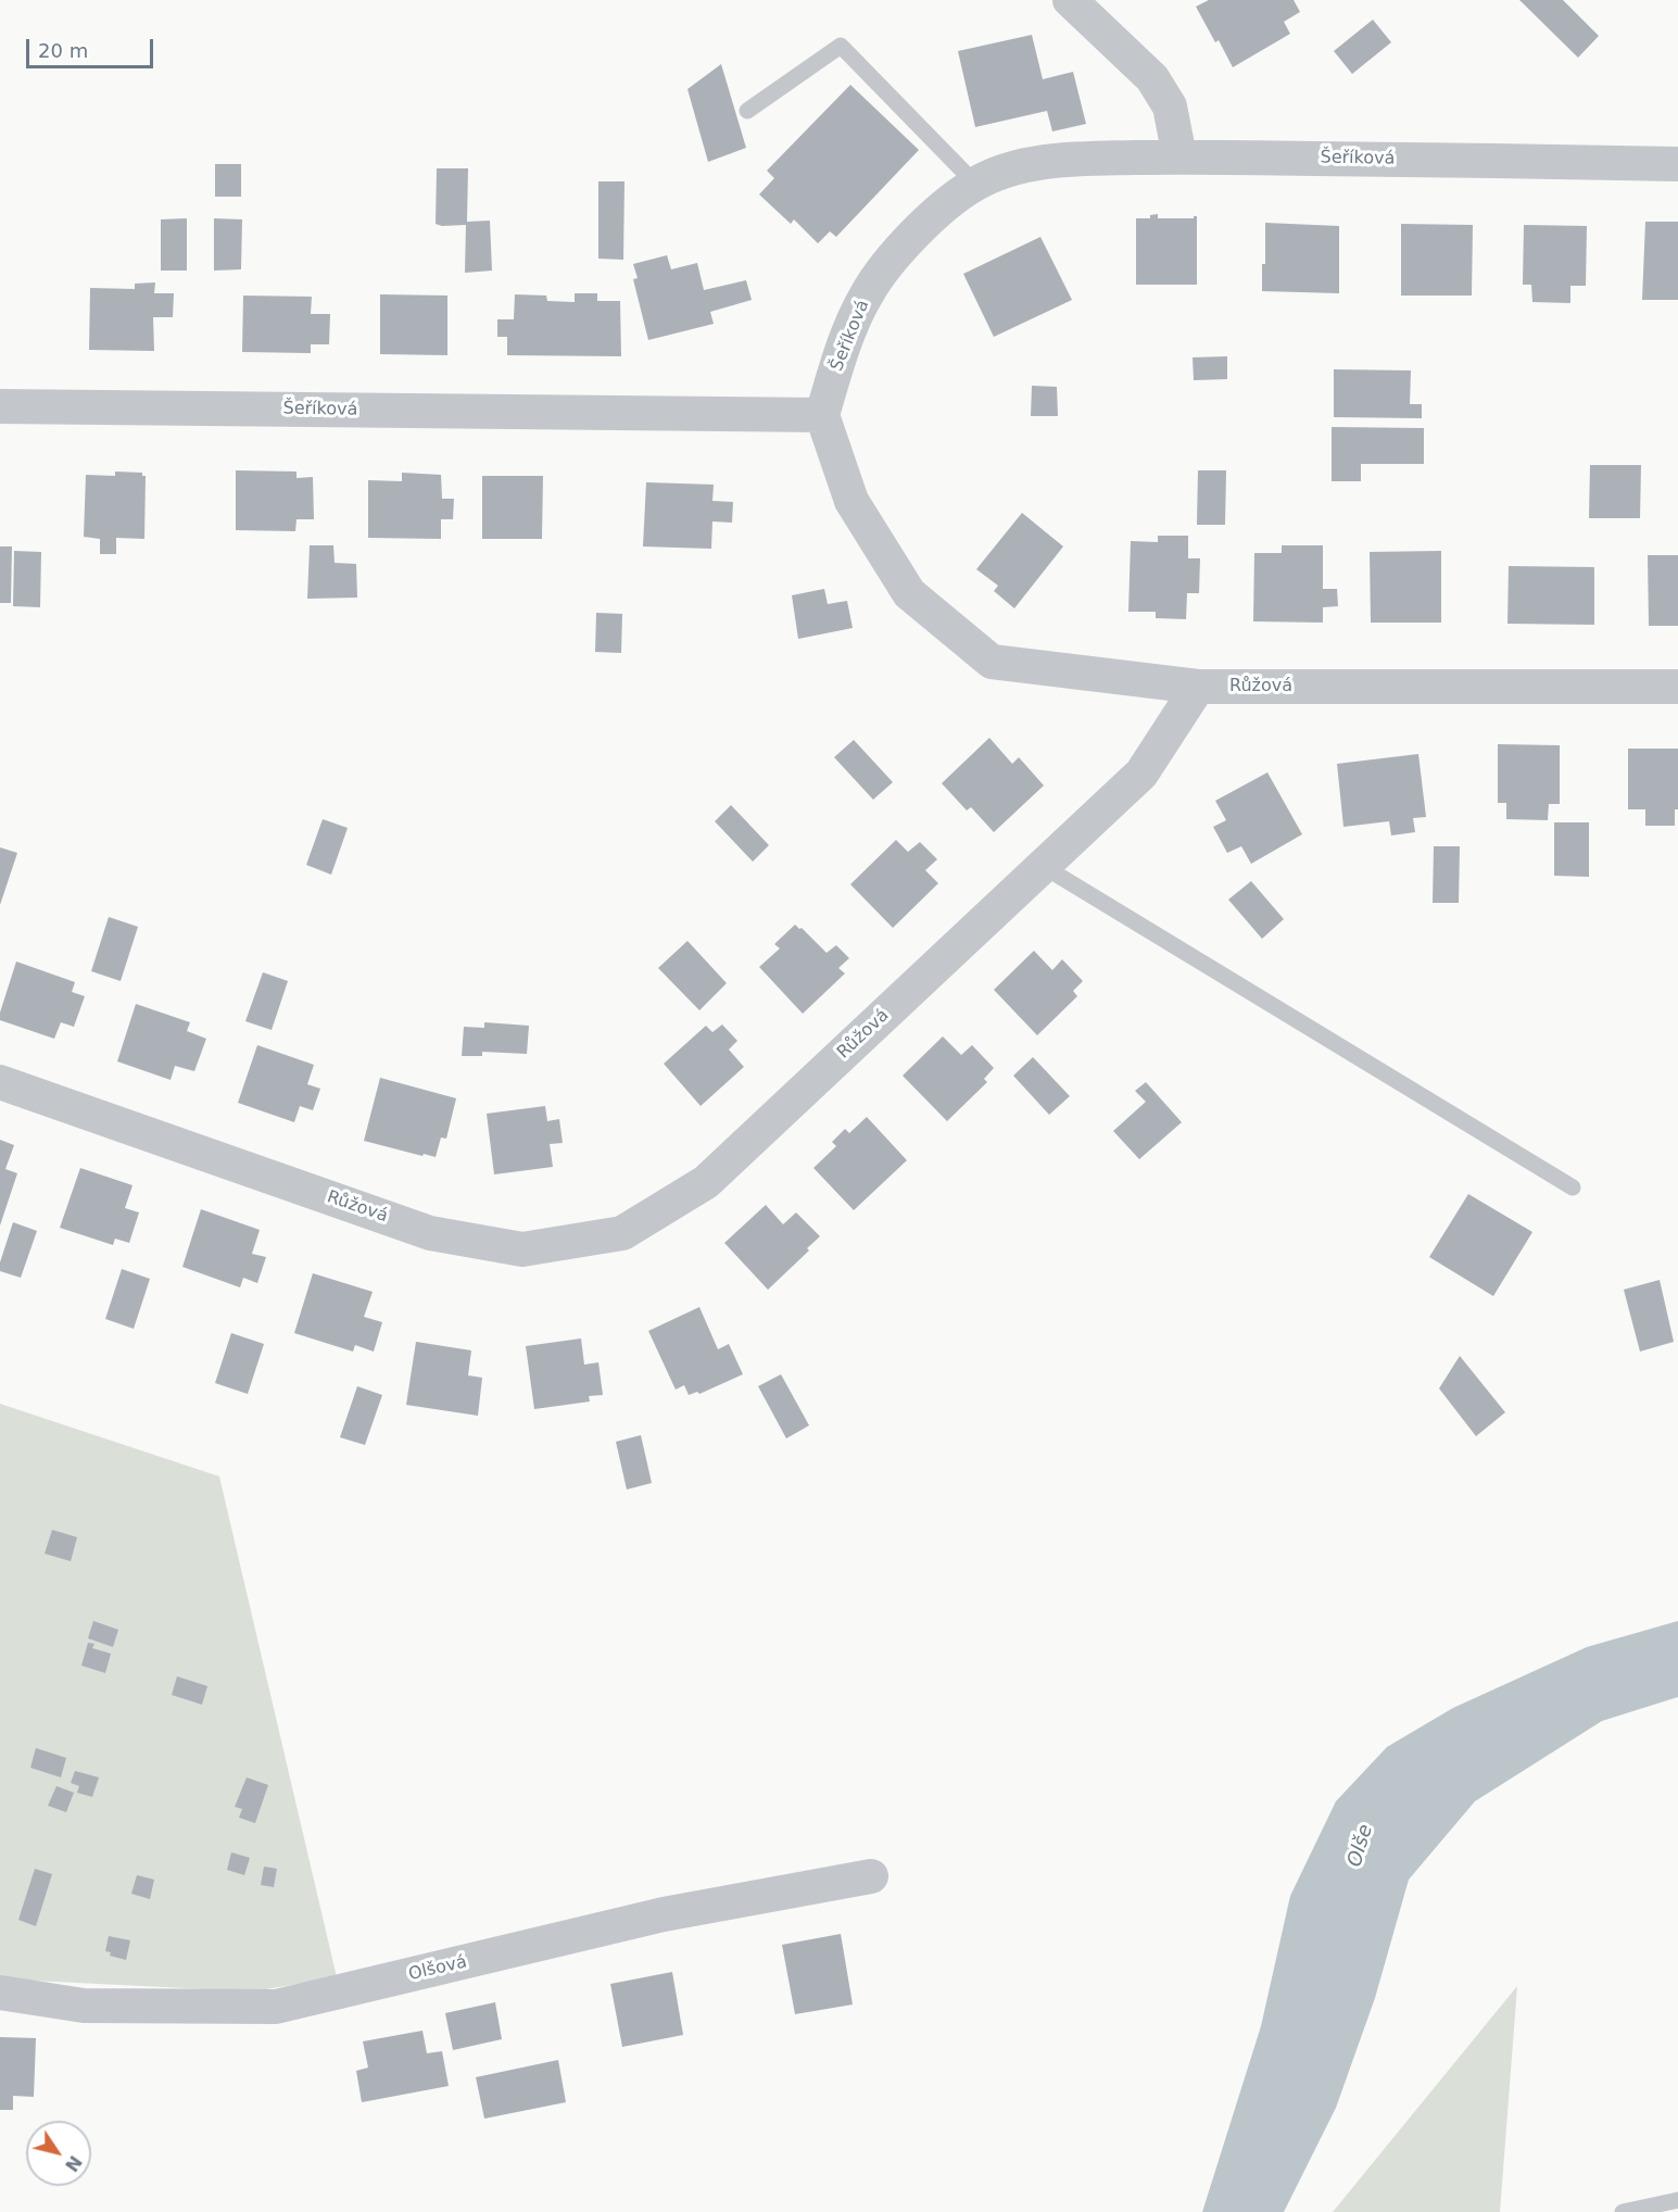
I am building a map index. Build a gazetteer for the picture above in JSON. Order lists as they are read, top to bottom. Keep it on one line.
{"streets":{"street":["Šeříková","Růžová","Olšová"]},"water":["Olše"],"scale_bar":"20 m","north":"bottom right"}
